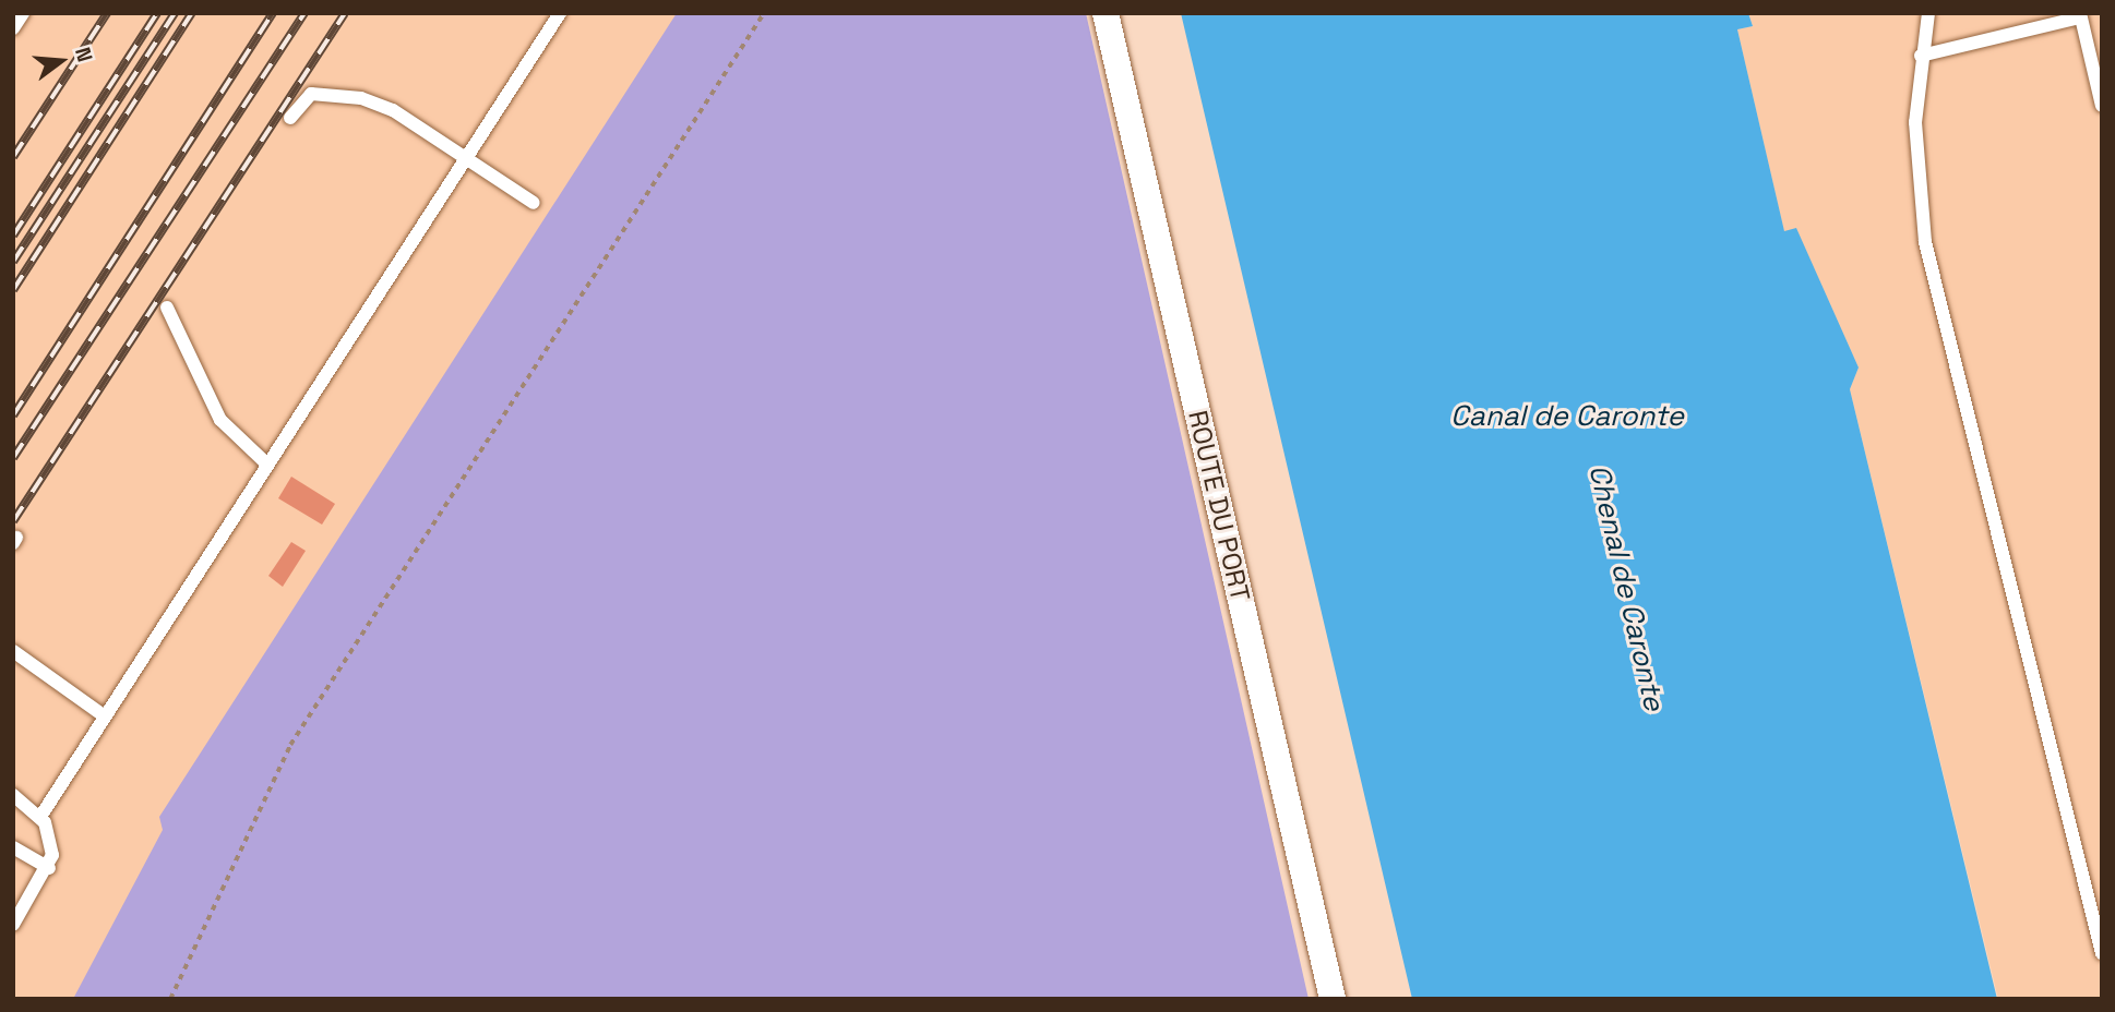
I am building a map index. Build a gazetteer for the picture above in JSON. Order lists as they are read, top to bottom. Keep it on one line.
{"streets":{"street":["ROUTE DU PORT"]},"water":["Canal de Caronte","Chenal de Caronte"],"north":"right"}
